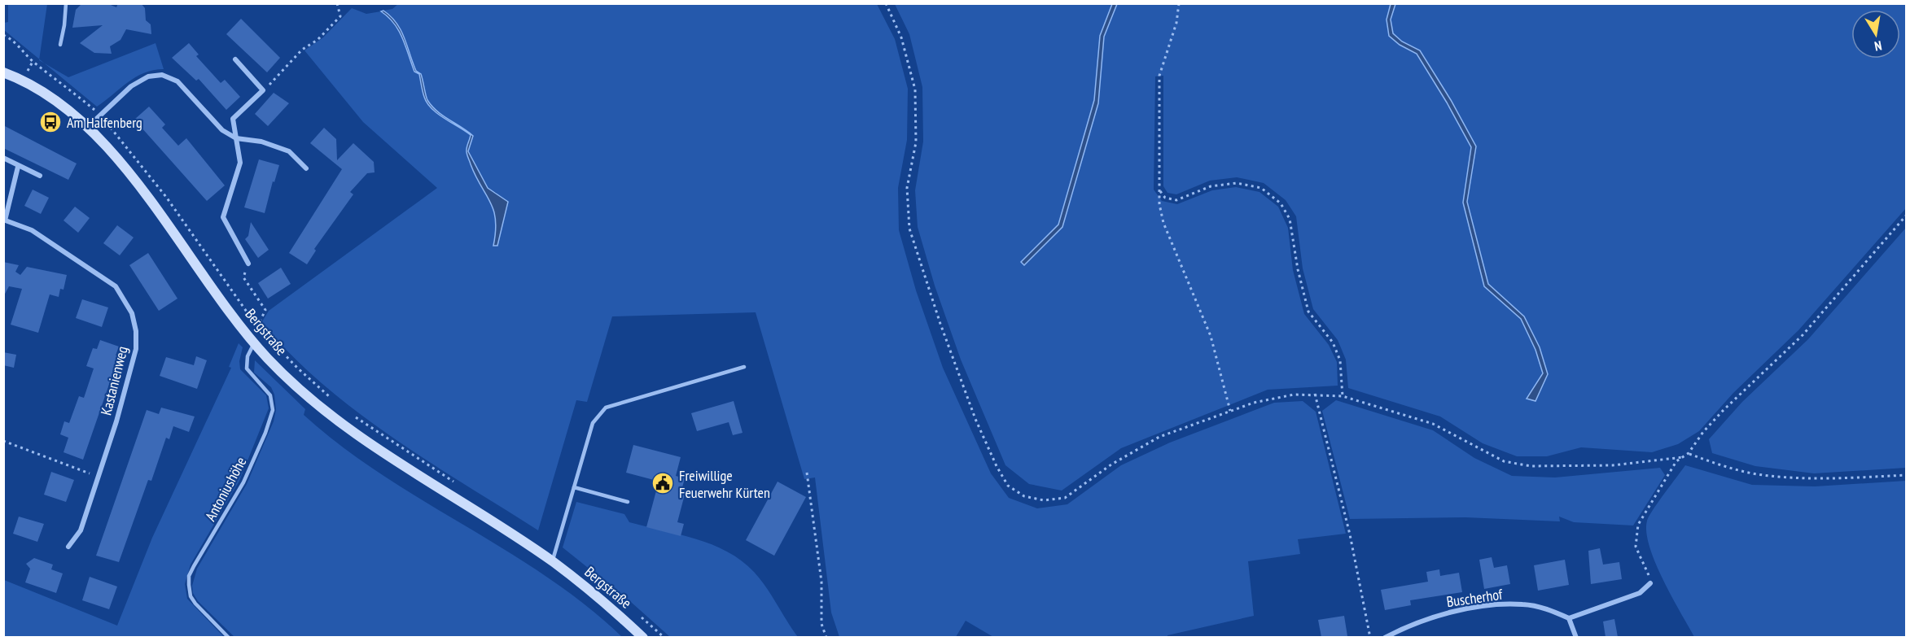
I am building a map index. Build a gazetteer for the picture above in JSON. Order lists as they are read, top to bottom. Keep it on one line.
{"streets":{"main road":["Bergstraße"],"street":["Kastanienweg","Buscherhof"],"lane":["Antoniushöhe"]},"crossings":[["Bergstraße","Antoniushöhe"]],"places":{"bus stop":["Am Halfenberg"],"public building":["Freiwillige Feuerwehr Kürten"]},"north":"bottom"}
